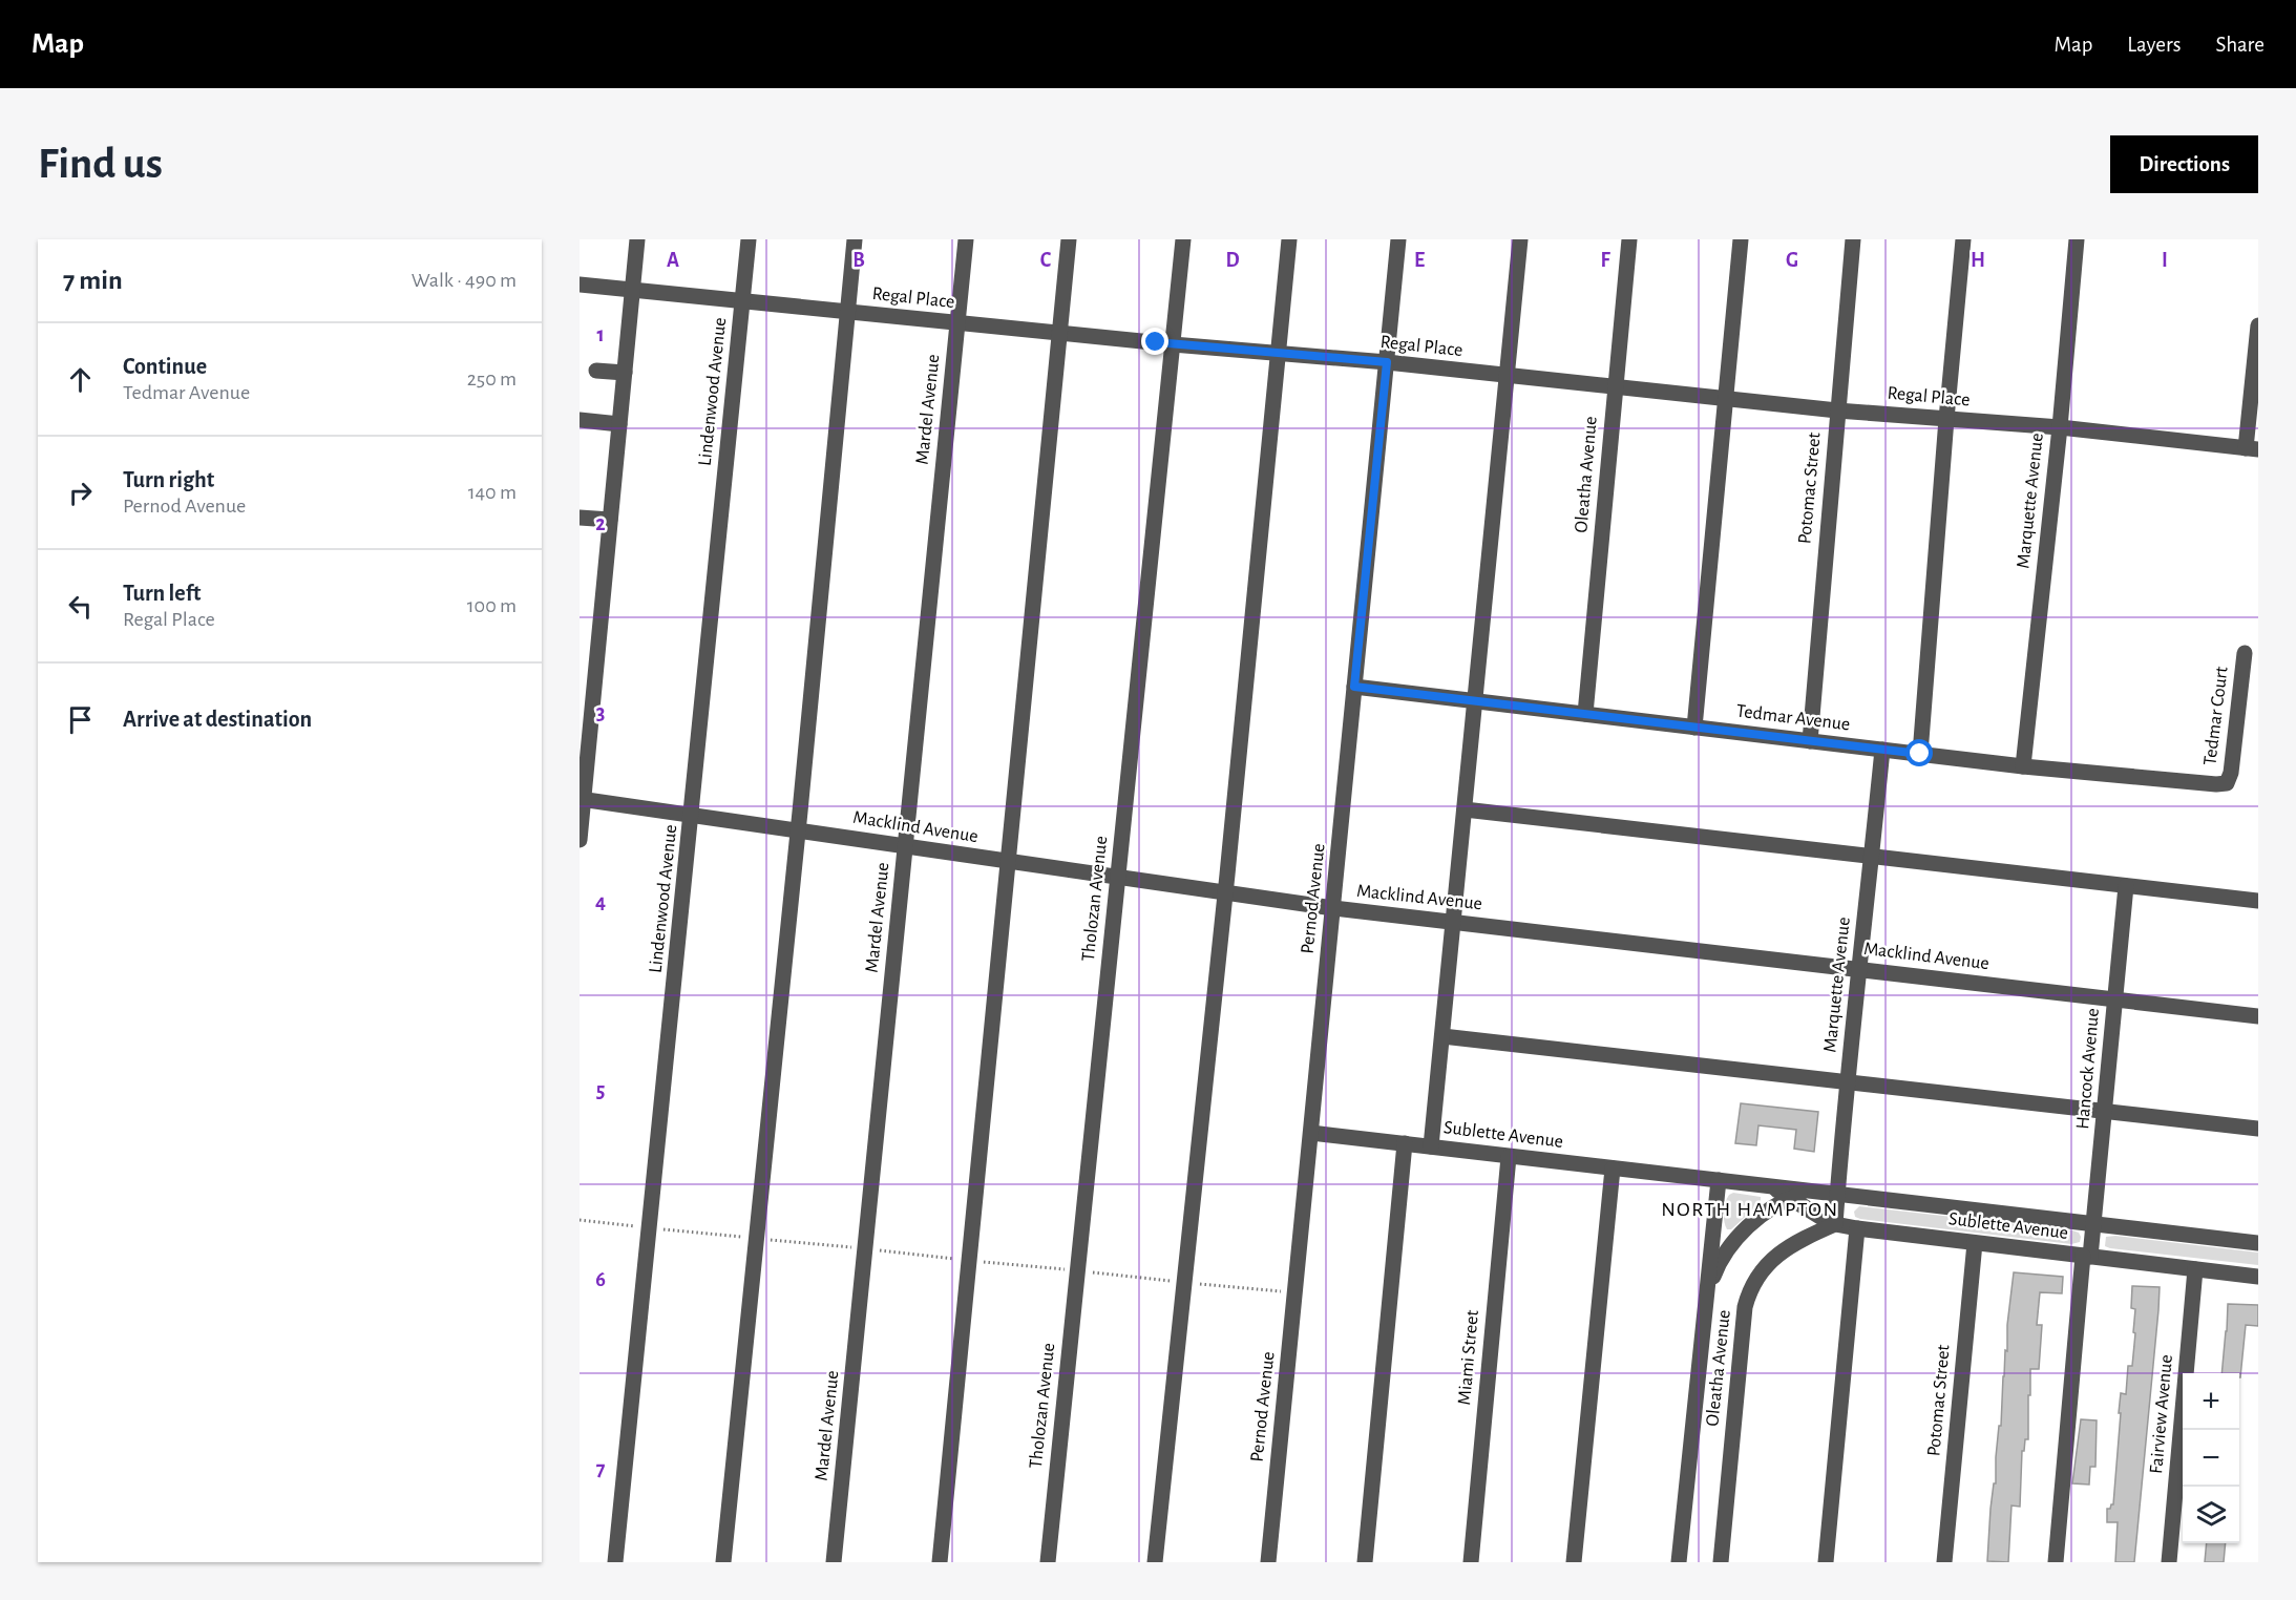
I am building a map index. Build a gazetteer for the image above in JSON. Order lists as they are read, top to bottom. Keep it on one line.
{"streets":{"street":["Regal Place","Lindenwood Avenue","Mardel Avenue","Oleatha Avenue","Potomac Street","Marquette Avenue","Tedmar Court","Tedmar Avenue","Macklind Avenue","Tholozan Avenue","Pernod Avenue","Hancock Avenue","Sublette Avenue","Miami Street","Fairview Avenue"]},"crossings":[["Regal Place","Lindenwood Avenue"],["Regal Place","Mardel Avenue"],["Regal Place","Oleatha Avenue"],["Regal Place","Potomac Street"],["Regal Place","Marquette Avenue"],["Regal Place","Tholozan Avenue"],["Regal Place","Pernod Avenue"],["Lindenwood Avenue","Macklind Avenue"],["Mardel Avenue","Macklind Avenue"],["Oleatha Avenue","Marquette Avenue"],["Oleatha Avenue","Tedmar Avenue"],["Oleatha Avenue","Sublette Avenue"],["Potomac Street","Tedmar Avenue"],["Potomac Street","Sublette Avenue"],["Marquette Avenue","Tedmar Avenue"],["Marquette Avenue","Macklind Avenue"],["Marquette Avenue","Sublette Avenue"],["Tedmar Court","Tedmar Avenue"],["Tedmar Avenue","Pernod Avenue"],["Macklind Avenue","Tholozan Avenue"],["Macklind Avenue","Pernod Avenue"],["Macklind Avenue","Hancock Avenue"],["Pernod Avenue","Sublette Avenue"],["Hancock Avenue","Sublette Avenue"],["Sublette Avenue","Miami Street"],["Sublette Avenue","Fairview Avenue"]],"districts":["NORTH HAMPTON"],"page":{"header":"Map","nav":["Map","Layers","Share"],"buttons":"Directions","title":"Find us","heading":["7 min","Walk · 490 m"],"list":[["Continue","Tedmar Avenue","250 m"],["Turn right","Pernod Avenue","140 m"],["Turn left","Regal Place","100 m"],"Arrive at destination"],"map_buttons":["+","−"]},"grid":{"columns":["A","B","C","D","E","F","G","H","I"],"rows":["1","2","3","4","5","6","7"]}}
